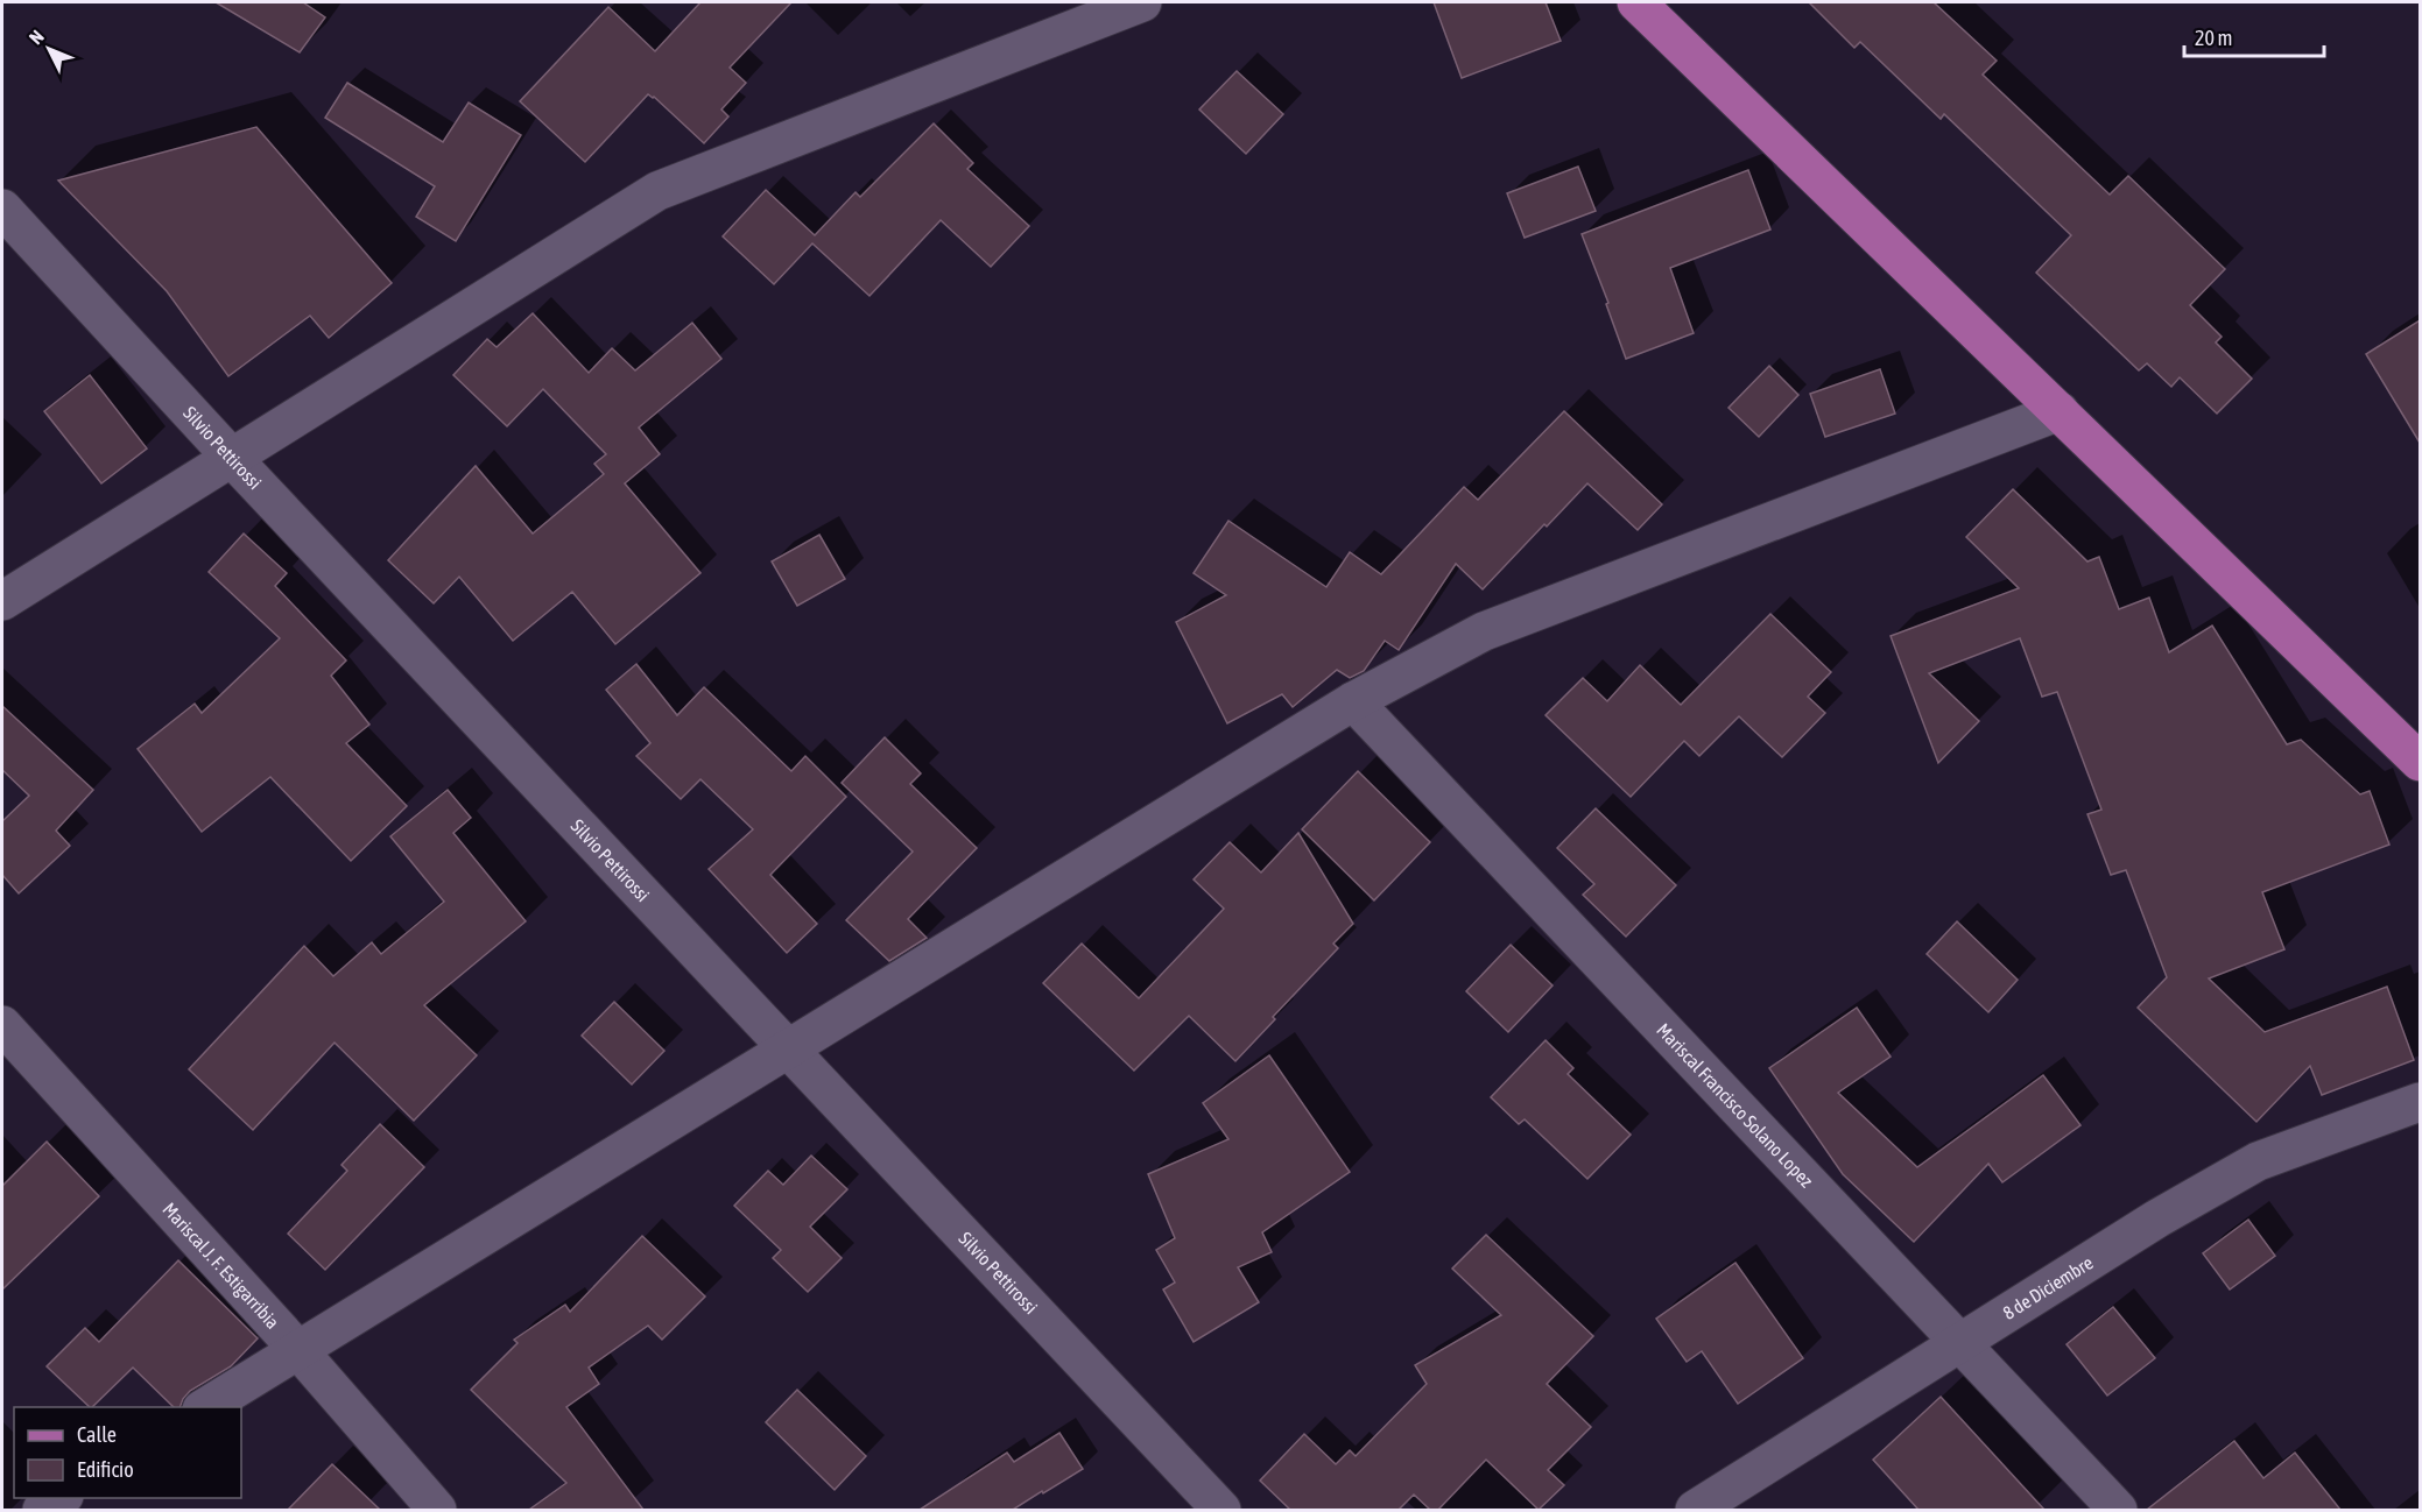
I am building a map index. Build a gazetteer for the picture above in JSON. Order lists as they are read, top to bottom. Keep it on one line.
{"streets":{"street":["Silvio Pettirossi","Mariscal Francisco Solano Lopez","Mariscal J. F. Estigarribia","8 de Diciembre"]},"crossings":[["Mariscal Francisco Solano Lopez","8 de Diciembre"]],"legend":["Calle","Edificio"],"scale_bar":"20 m","north":"top left"}
